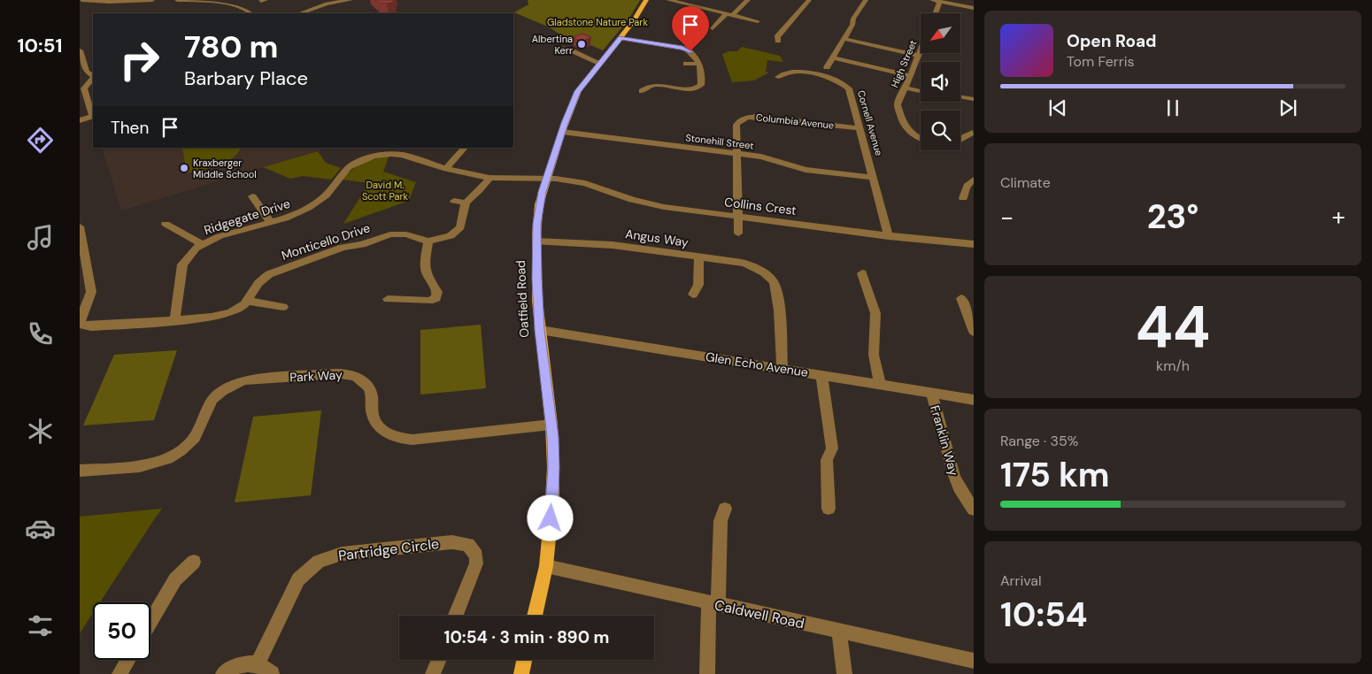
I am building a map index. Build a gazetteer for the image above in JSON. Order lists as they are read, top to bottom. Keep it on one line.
{"streets":{"main road":["Oatfield Road"],"street":["High Street","Columbia Avenue","Cornell Avenue","Stonehill Street","Collins Crest","Ridgegate Drive","Angus Way","Monticello Drive","Glen Echo Avenue","Park Way","Franklin Way","Partridge Circle","Caldwell Road"]},"crossings":[["Columbia Avenue","Cornell Avenue"],["Columbia Avenue","Stonehill Street"],["Columbia Avenue","Collins Crest"],["Cornell Avenue","Stonehill Street"],["Cornell Avenue","Collins Crest"],["Stonehill Street","Oatfield Road"],["Collins Crest","Ridgegate Drive"],["Collins Crest","Oatfield Road"],["Ridgegate Drive","Monticello Drive"],["Ridgegate Drive","Oatfield Road"],["Angus Way","Oatfield Road"],["Angus Way","Glen Echo Avenue"],["Oatfield Road","Glen Echo Avenue"],["Oatfield Road","Park Way"],["Oatfield Road","Caldwell Road"],["Glen Echo Avenue","Franklin Way"]],"parks":["Gladstone Nature Park","David M. Scott Park"],"places":["Albertina Kerr","Kraxberger Middle School"],"north":"bottom left","page":{"tabs":"10:51","turn":["780 m","Barbary Place"],"song":["Open Road","Tom Ferris"],"then":"Then","tile":["Climate",["44","km/h"],["Range · 35%","175 km"],["Arrival","10:54"]],"heat":["−","23°","+"],"limit":"50","trip":"10:54 · 3 min · 890 m"}}
